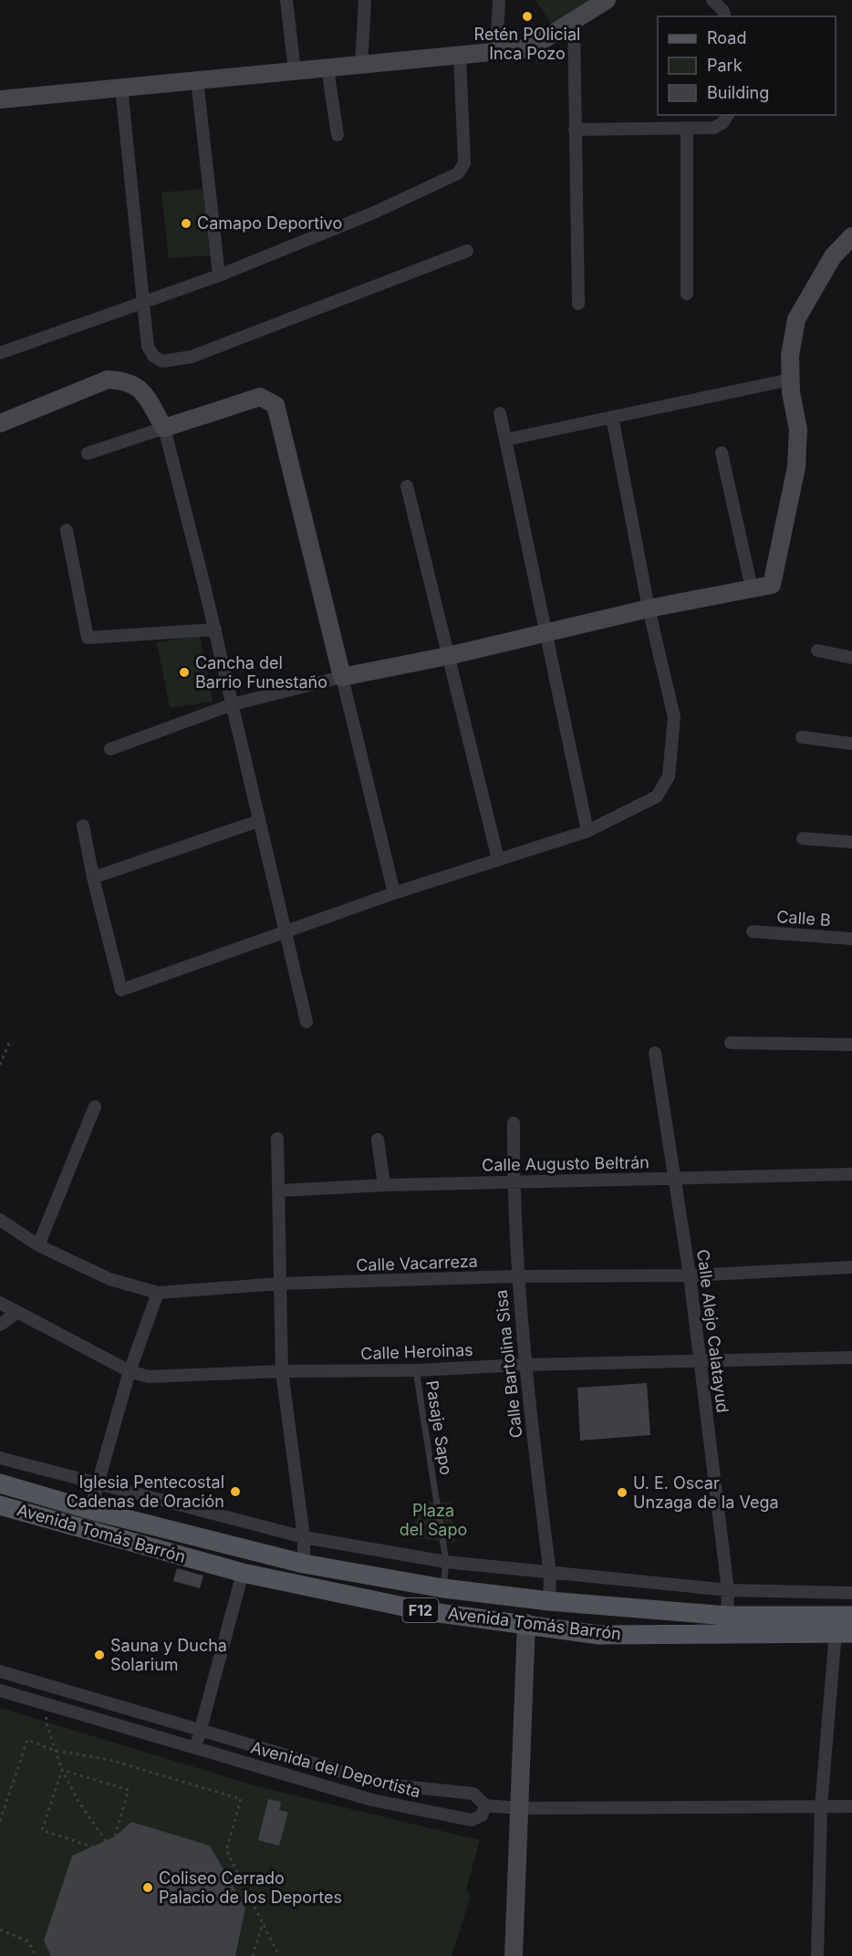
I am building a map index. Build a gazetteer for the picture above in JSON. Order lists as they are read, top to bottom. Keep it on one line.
{"streets":{"main road":["Avenida Tomás Barrón","F12"],"street":["Calle B","Calle Augusto Beltrán","Calle Vacarreza","Calle Alejo Calatayud","Calle Heroinas","Calle Bartolina Sisa","Avenida del Deportista"],"lane":["Pasaje Sapo"]},"crossings":[["Calle Augusto Beltrán","Calle Alejo Calatayud"],["Calle Augusto Beltrán","Calle Bartolina Sisa"],["Calle Vacarreza","Calle Alejo Calatayud"],["Calle Vacarreza","Calle Bartolina Sisa"],["Calle Alejo Calatayud","Calle Heroinas"],["Calle Alejo Calatayud","Avenida Tomás Barrón"],["Calle Heroinas","Calle Bartolina Sisa"],["Calle Heroinas","Pasaje Sapo"],["Calle Bartolina Sisa","Avenida Tomás Barrón"],["Pasaje Sapo","Avenida Tomás Barrón"]],"parks":["Plaza del Sapo"],"places":["Retén POlicial Inca Pozo","Camapo Deportivo","Cancha del Barrio Funestaño","Iglesia Pentecostal Cadenas de Oración","U. E. Oscar Unzaga de la Vega","Sauna y Ducha Solarium","Coliseo Cerrado Palacio de los Deportes"],"legend":["Road","Park","Building"]}
